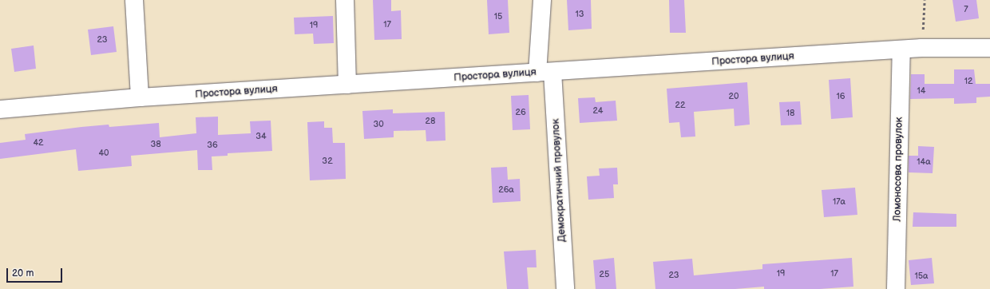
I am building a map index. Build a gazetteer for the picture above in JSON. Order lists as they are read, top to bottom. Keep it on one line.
{"streets":{"street":["Простора вулиця","Ломоносова провулок","Демократичний провулок"]},"crossings":[["Простора вулиця","Ломоносова провулок"],["Простора вулиця","Демократичний провулок"]],"house_numbers":["7","13","15","17","19","23","12","14","20","16","22","24","26","18","28","30","34","42","38","36","40","32","14а","26а","17а","19","17","25","23","15а"],"scale_bar":"20 m"}
